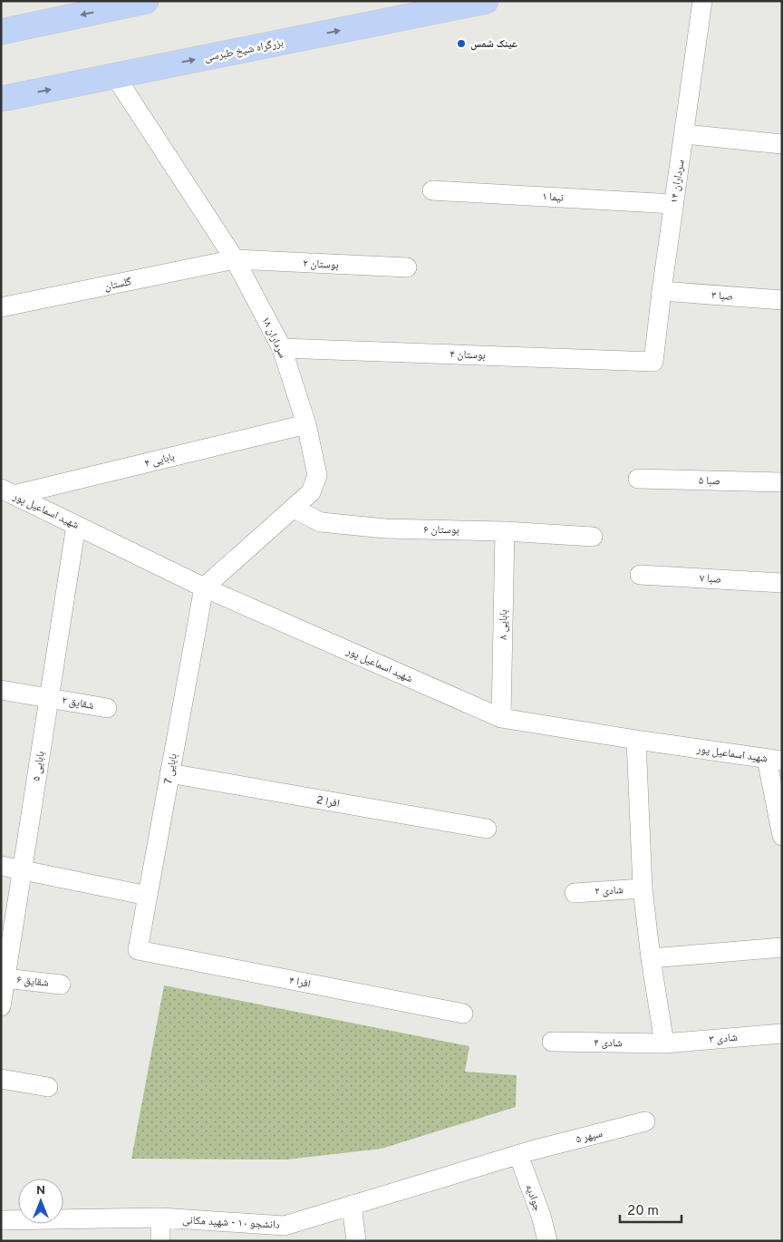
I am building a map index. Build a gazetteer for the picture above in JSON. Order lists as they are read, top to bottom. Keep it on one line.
{"streets":{"highway":["بزرگراه شیخ طبرسی"],"street":["سرداران ۱۴","نیما ۱","بوستان ۲","گلستان","صبا ۳","سرداران ۱۸","بوستان ۴","بابایی ۴","صبا ۵","شهید اسماعیل پور","بوستان ۶","صبا ۷","بابایی ۸","شقایق ۲","بابایی ۵","بابایی 7","افرا 2","شادی ۲","شقایق ۶","افرا ۴","شادی ۳","شادی ۴","سپهر ۵","جوادیه","دانشجو ۱۰ - شهید مکانی"]},"crossings":[["بزرگراه شیخ طبرسی","سرداران ۱۸"],["سرداران ۱۴","نیما ۱"],["سرداران ۱۴","صبا ۳"],["سرداران ۱۴","بوستان ۴"],["بوستان ۲","گلستان"],["بوستان ۲","سرداران ۱۸"],["گلستان","سرداران ۱۸"],["سرداران ۱۸","بوستان ۴"],["سرداران ۱۸","بابایی ۴"],["سرداران ۱۸","شهید اسماعیل پور"],["سرداران ۱۸","بوستان ۶"],["سرداران ۱۸","بابایی 7"],["بابایی ۴","شهید اسماعیل پور"],["شهید اسماعیل پور","بابایی ۸"],["شهید اسماعیل پور","بابایی ۵"],["شهید اسماعیل پور","بابایی 7"],["بوستان ۶","بابایی ۸"],["شقایق ۲","بابایی ۵"],["بابایی ۵","شقایق ۶"],["بابایی 7","افرا 2"],["بابایی 7","افرا ۴"],["شادی ۳","شادی ۴"],["سپهر ۵","جوادیه"],["سپهر ۵","دانشجو ۱۰ - شهید مکانی"],["جوادیه","دانشجو ۱۰ - شهید مکانی"]],"one_way":["بزرگراه شیخ طبرسی"],"places":["عینک شمس"],"scale_bar":"20 m","north":"top"}
